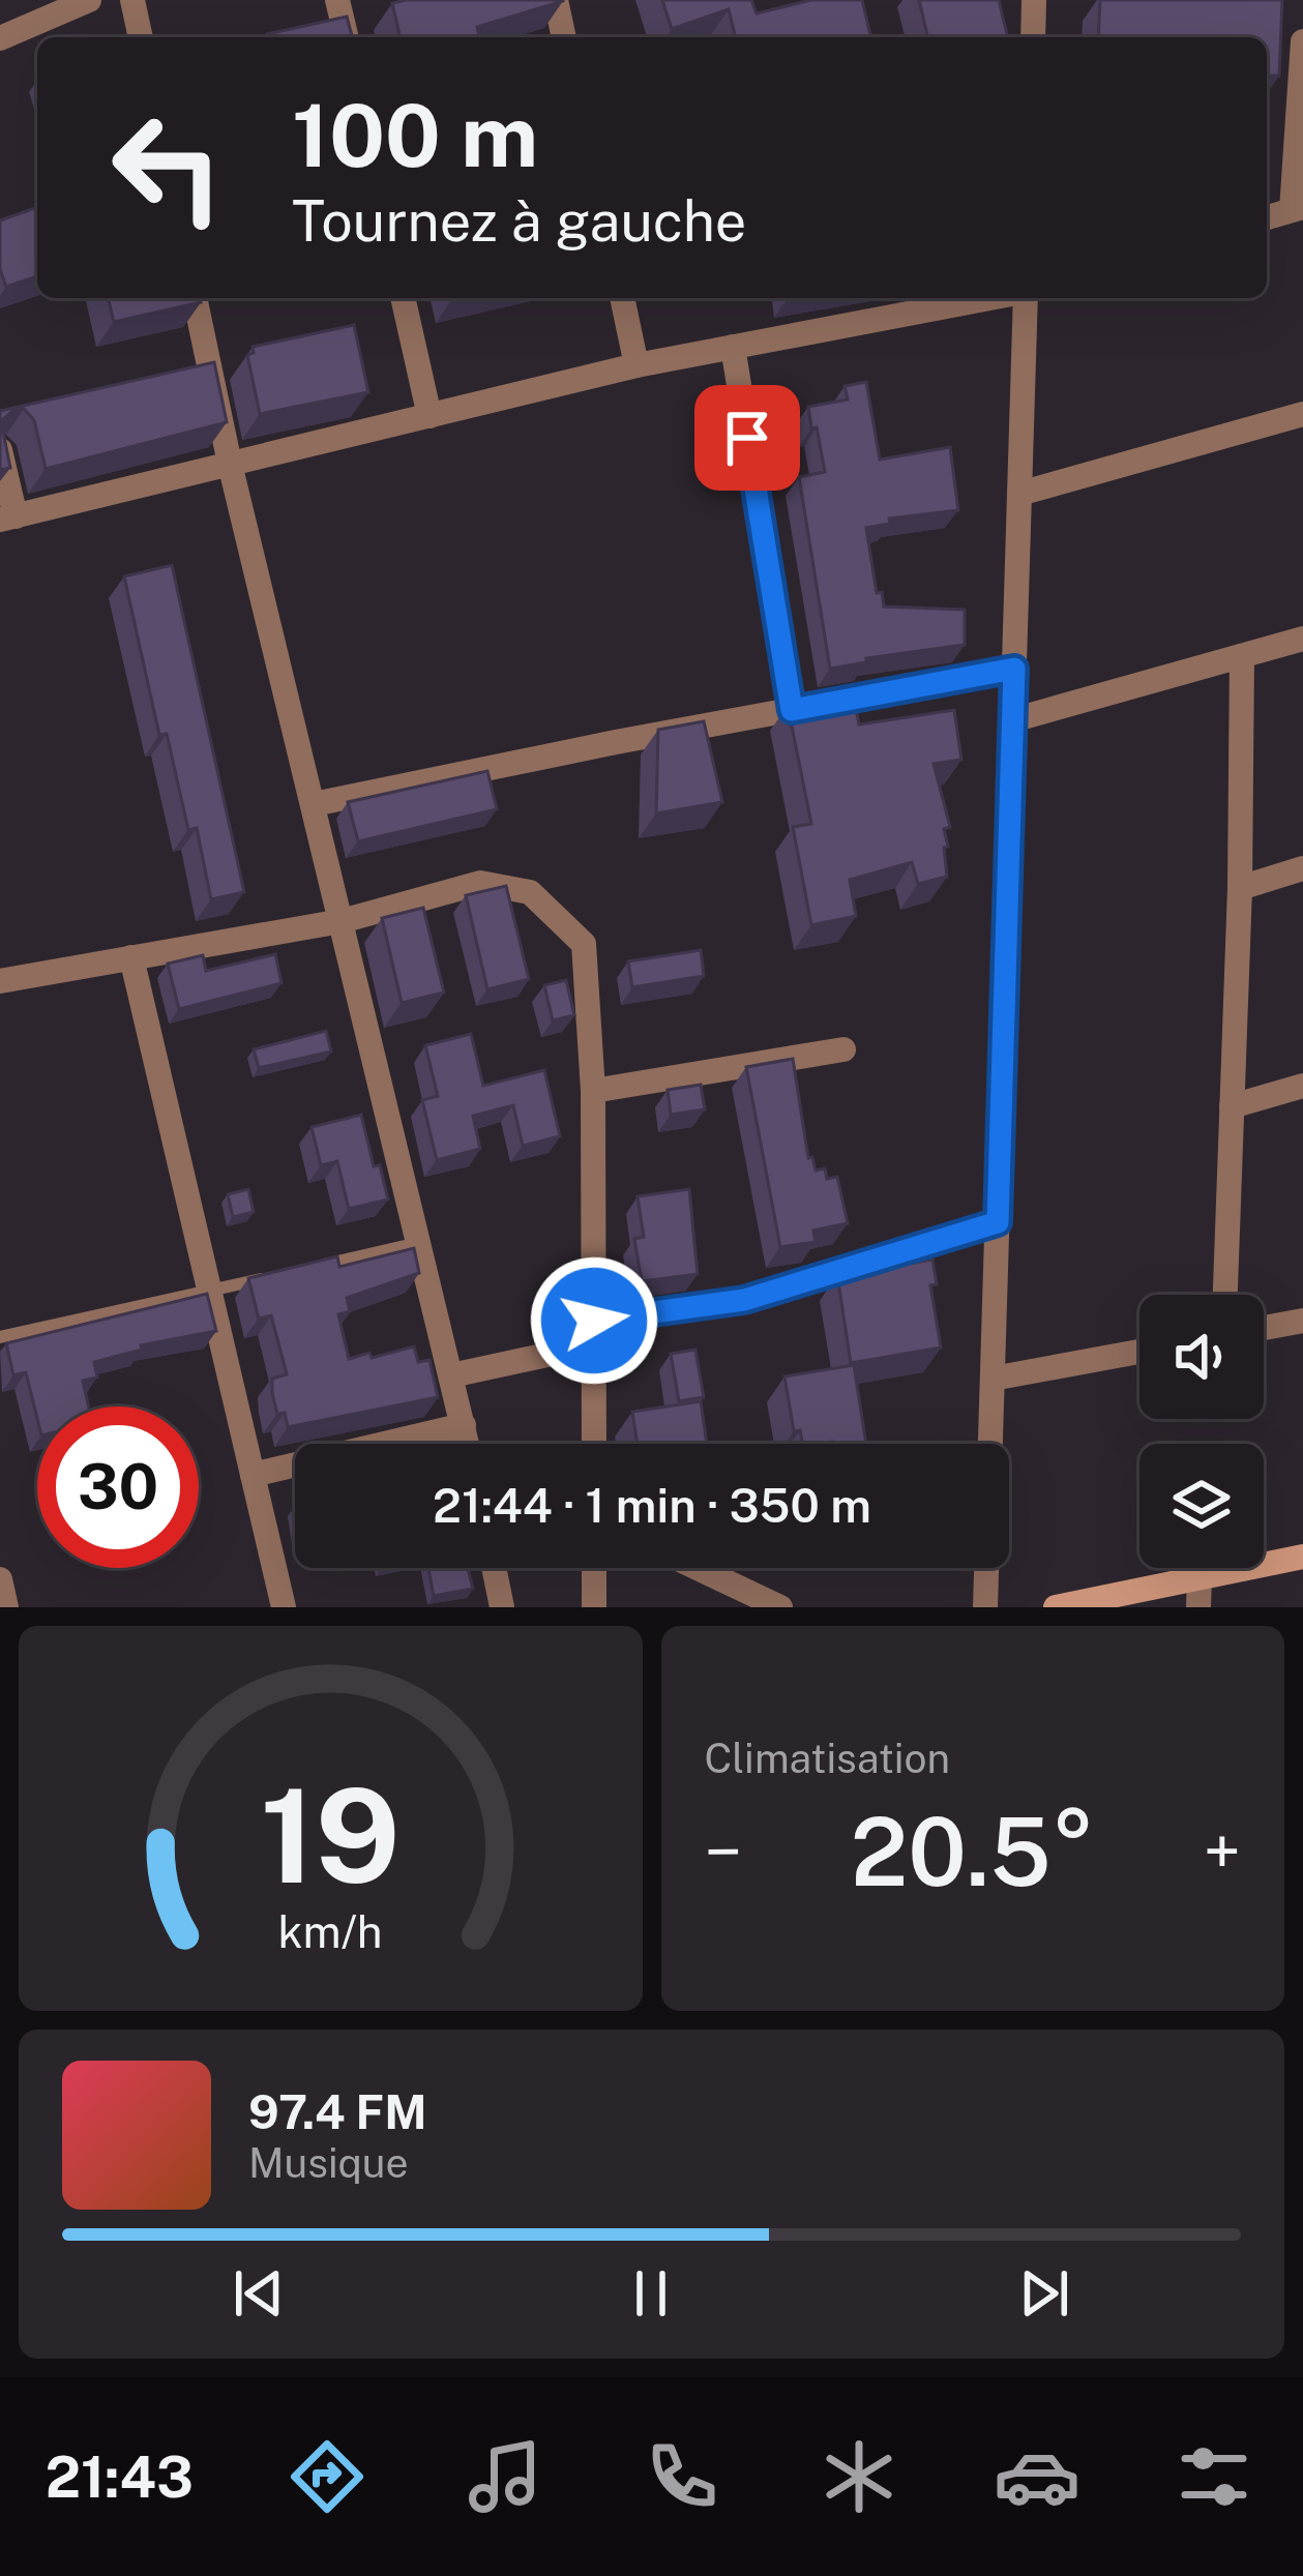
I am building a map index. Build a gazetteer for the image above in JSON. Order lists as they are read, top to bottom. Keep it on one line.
{"page":{"turn":["100 m","Tournez à gauche"],"limit":"30","trip":"21:44 · 1 min · 350 m","tile":"Climatisation","heat":["−","20.5°","+"],"song":["97.4 FM","Musique"],"tabs":"21:43","gauge":["19","km/h"]}}
